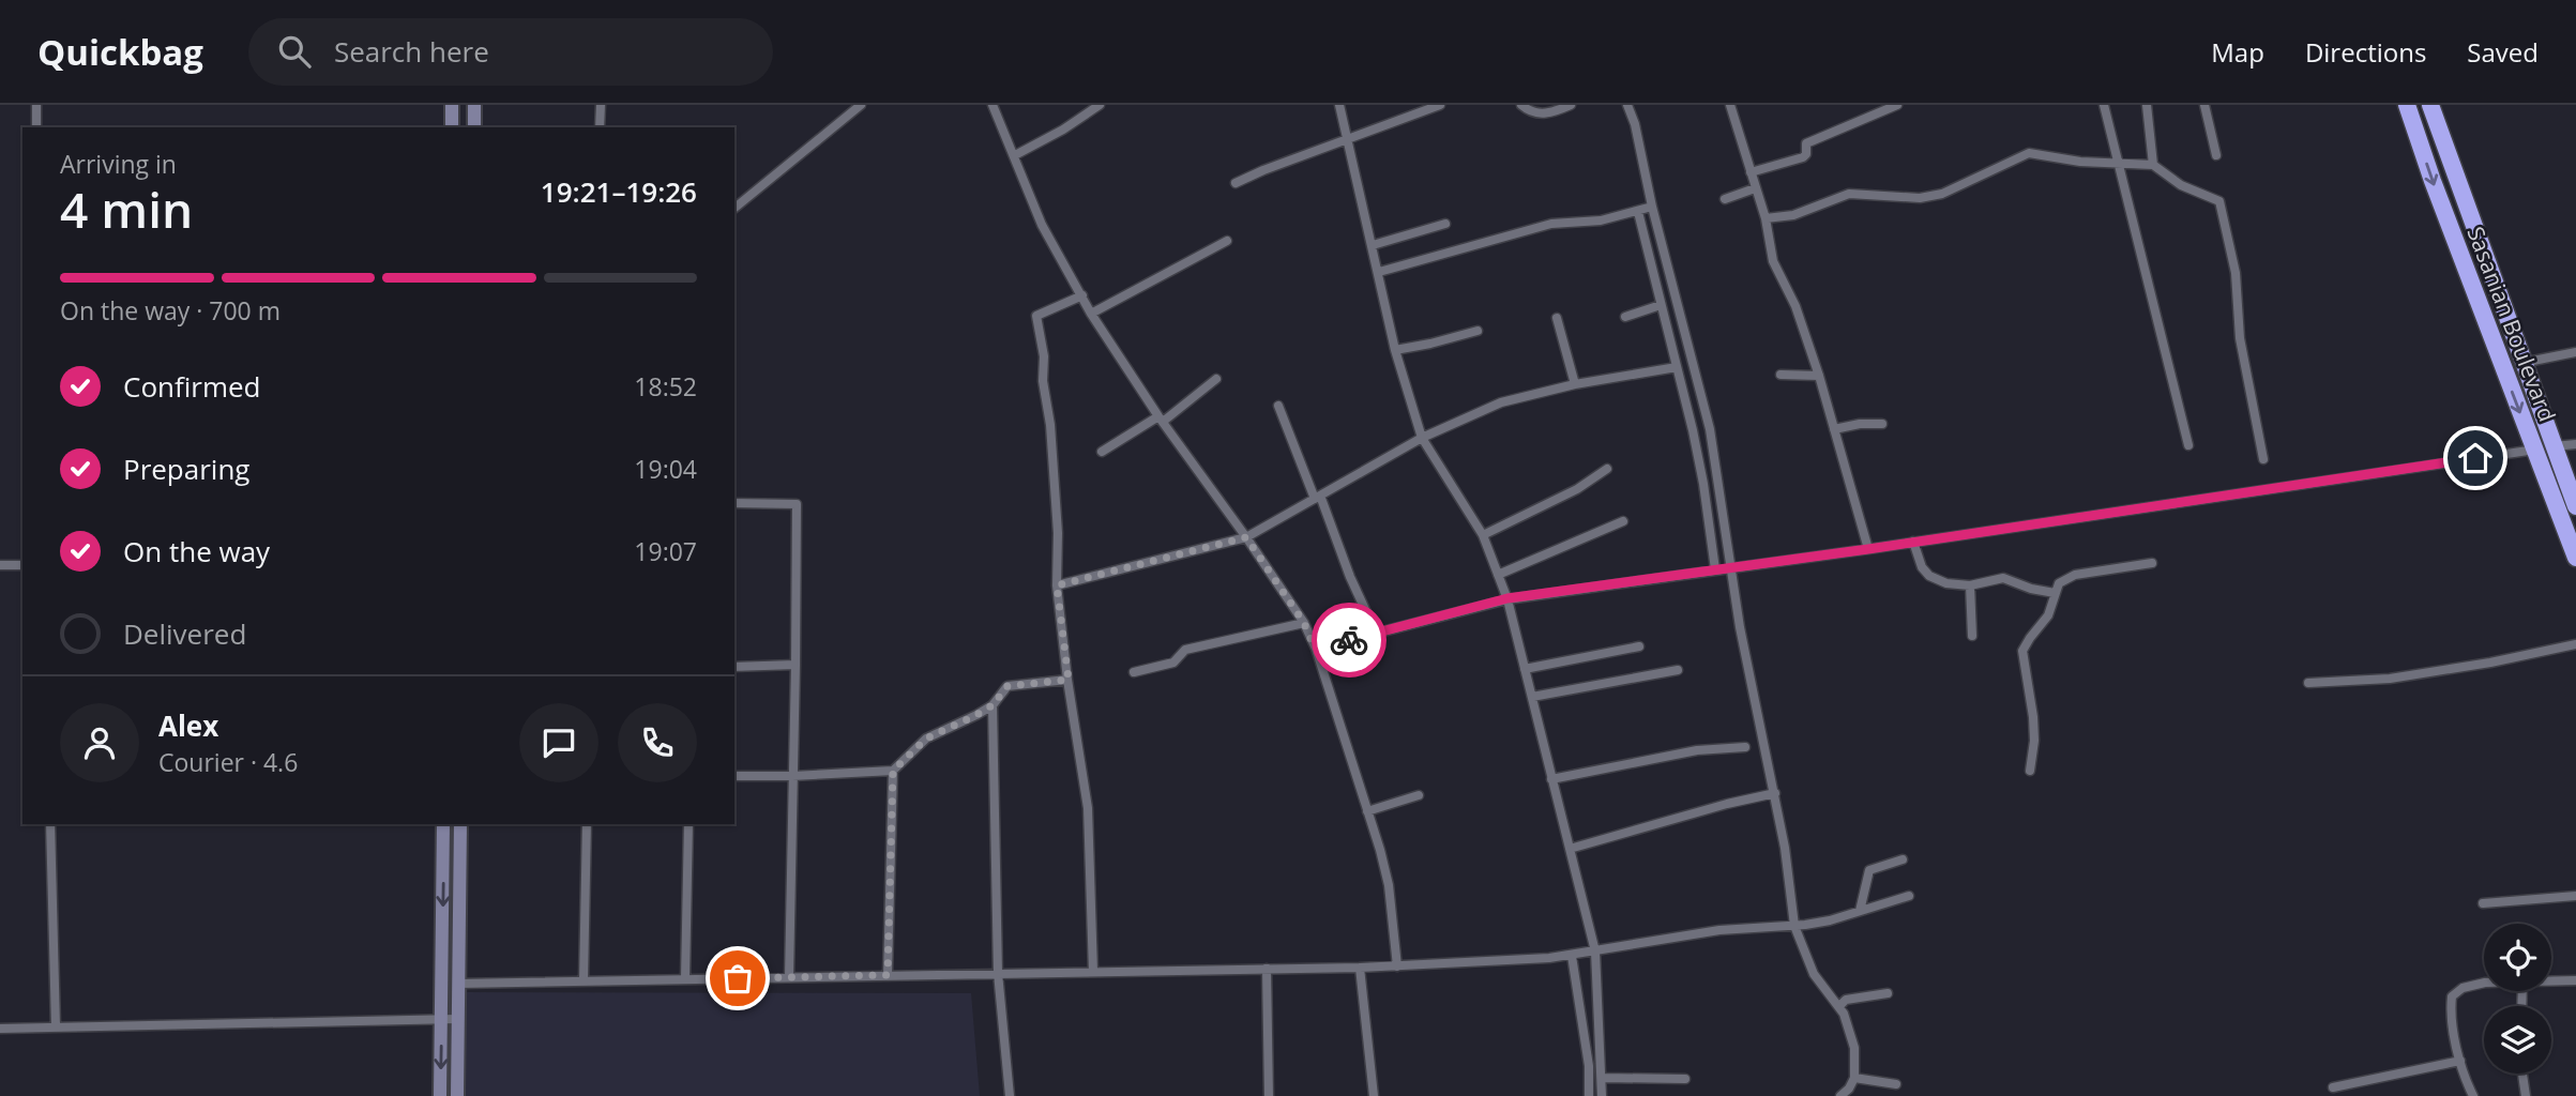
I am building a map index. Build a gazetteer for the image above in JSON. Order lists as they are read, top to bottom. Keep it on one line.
{"streets":{"highway":["Sasanian Boulevard"]},"page":{"header":"Quickbag","search":"Search here","nav":["Map","Directions","Saved"],"heading":["4 min","Arriving in","19:21–19:26"],"panel":["Alex","Courier · 4.6"],"bar":"On the way · 700 m","list":[["Confirmed","18:52"],["Preparing","19:04"],["On the way","19:07"],"Delivered"]}}
